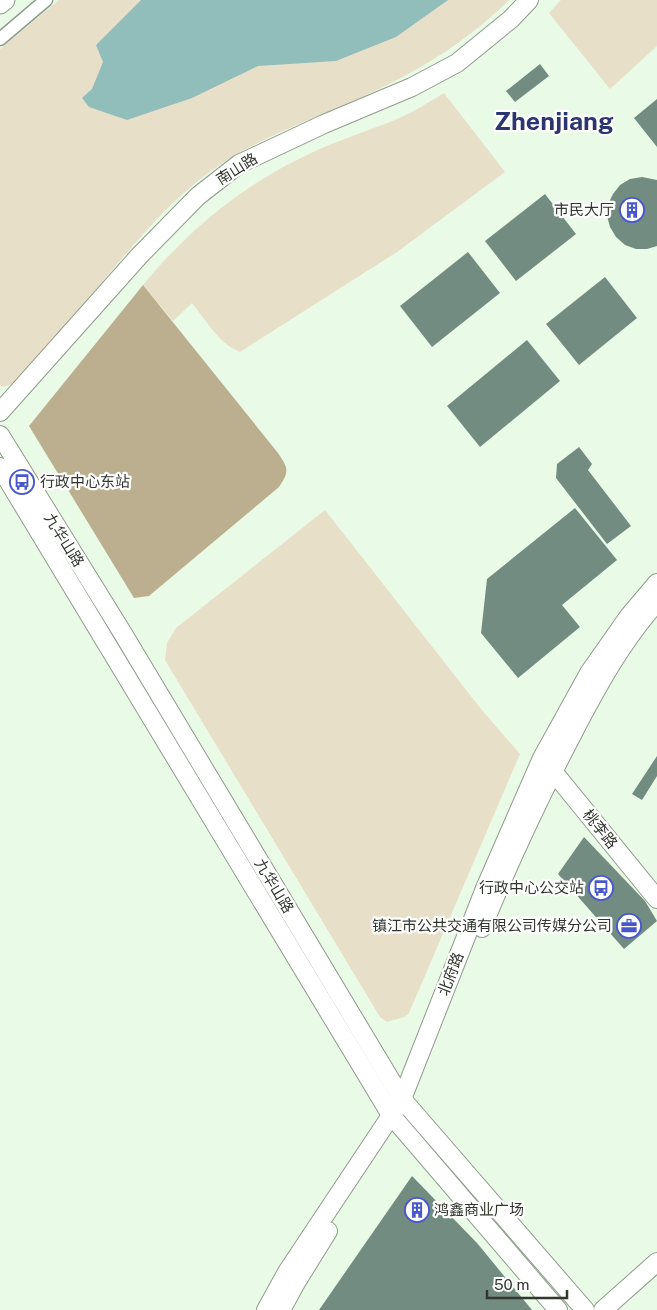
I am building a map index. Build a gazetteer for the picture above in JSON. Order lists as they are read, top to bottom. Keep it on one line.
{"streets":{"main road":["南山路","九华山路","桃李路","北府路"]},"crossings":[["九华山路","北府路"],["桃李路","北府路"]],"districts":["Zhenjiang"],"places":{"building":["市民大厅","鸿鑫商业广场"],"bus stop":["行政中心东站","行政中心公交站"],"office":["镇江市公共交通有限公司传媒分公司"]},"scale_bar":"50 m"}
